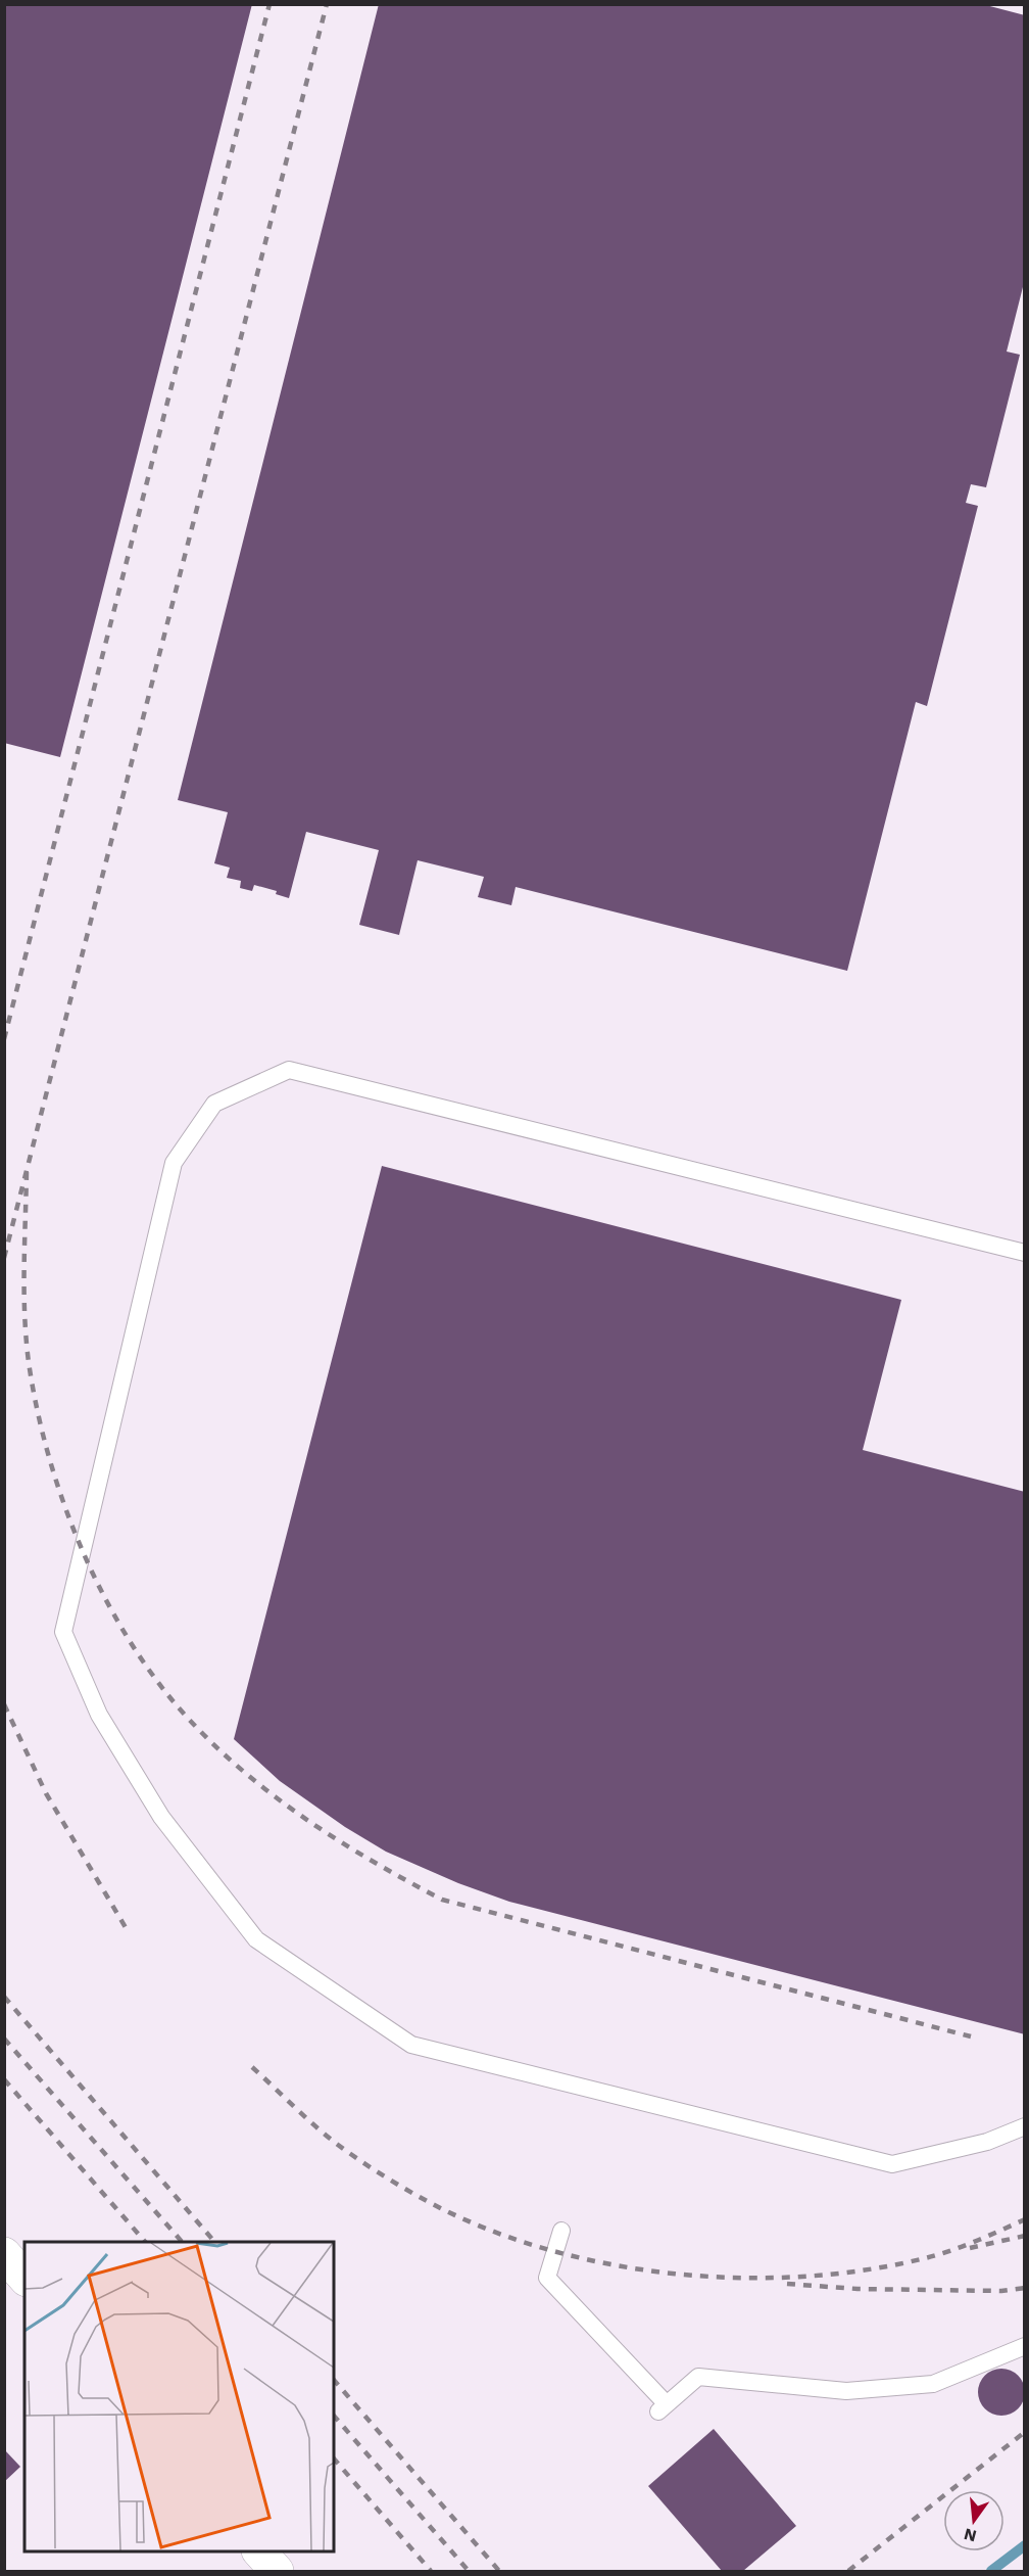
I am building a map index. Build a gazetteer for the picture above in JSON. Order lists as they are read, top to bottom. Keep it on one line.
{"north":"bottom"}
